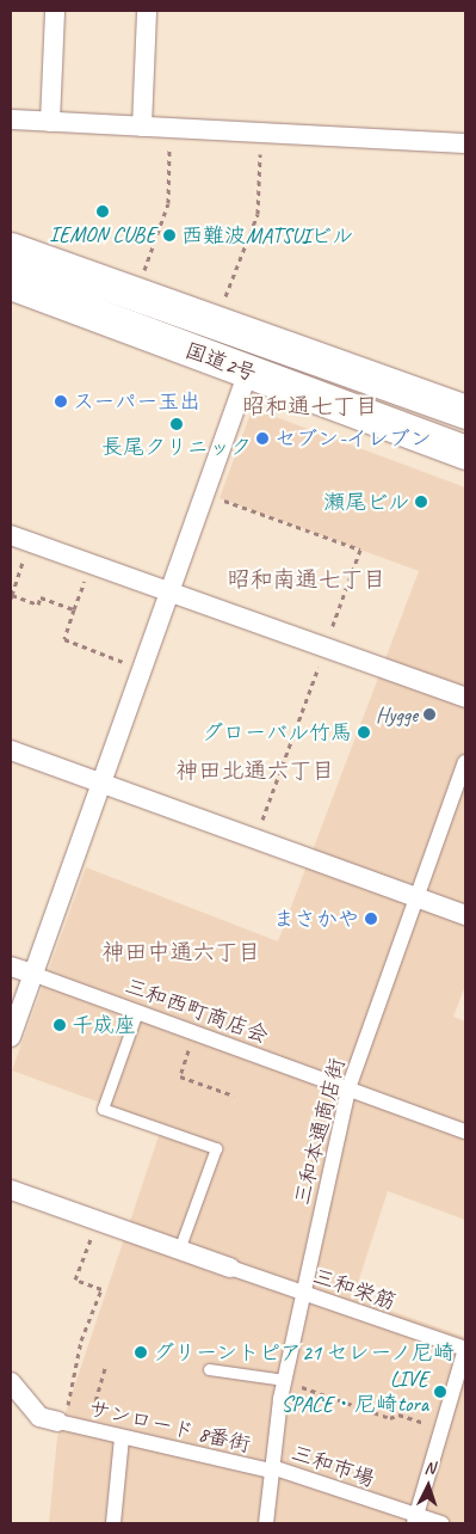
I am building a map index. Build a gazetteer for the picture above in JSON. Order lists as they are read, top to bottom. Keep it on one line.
{"streets":{"highway":["国道2号"],"street":["三和西町商店会","三和本通商店街","三和栄筋","サンロード 8番街","三和市場"]},"crossings":[["三和西町商店会","三和本通商店街"],["三和本通商店街","三和栄筋"],["三和本通商店街","サンロード 8番街"],["三和本通商店街","三和市場"],["サンロード 8番街","三和市場"]],"districts":["昭和通七丁目","昭和南通七丁目","神田北通六丁目","神田中通六丁目"],"places":["IEMON CUBE","西難波MATSUIビル","スーパー玉出","長尾クリニック","セブン-イレブン","瀬尾ビル","Hygge","グローバル竹馬","まさかや","千成座","グリーントピア21 セレーノ尼崎","LIVE SPACE・尼崎tora"],"north":"top"}
